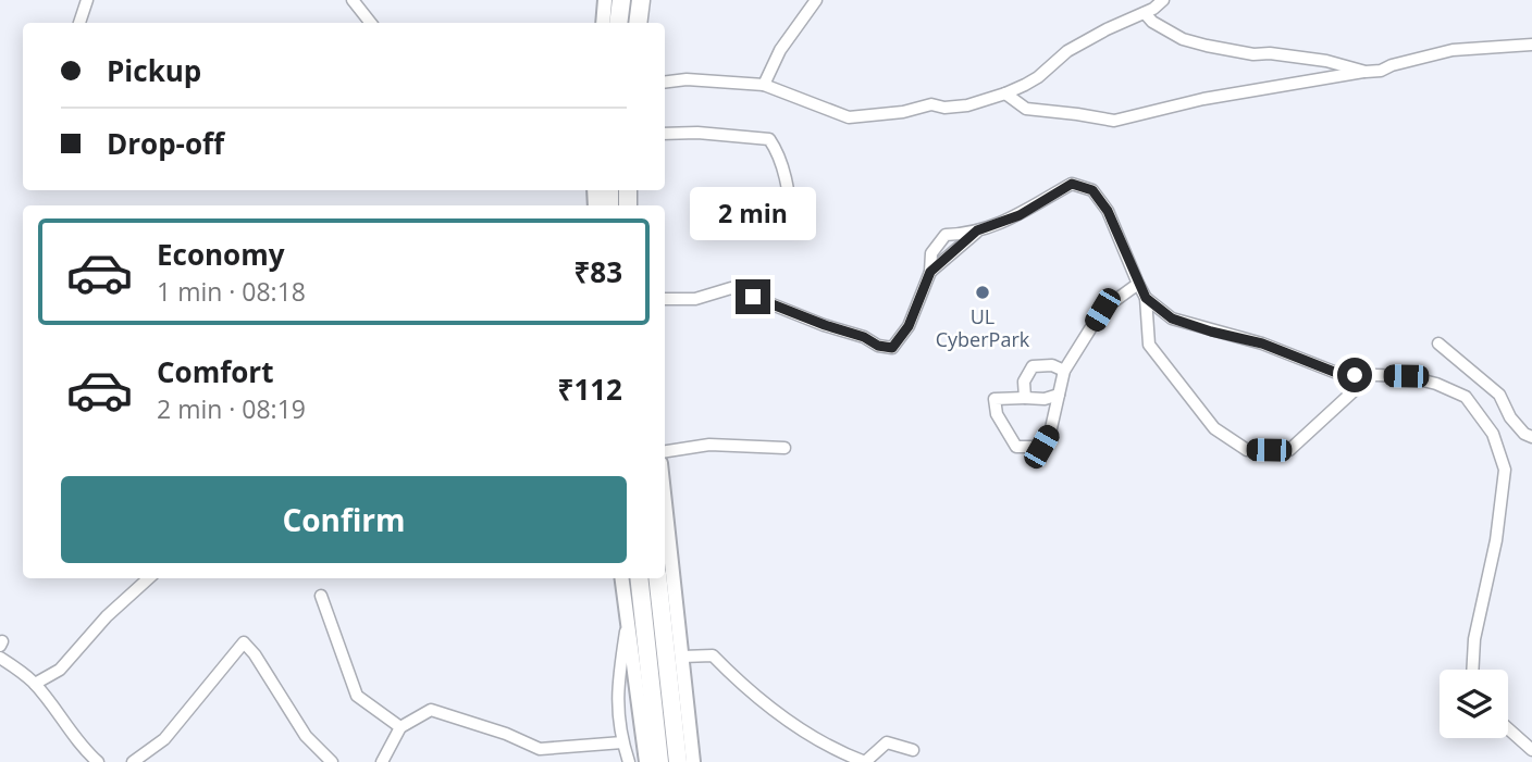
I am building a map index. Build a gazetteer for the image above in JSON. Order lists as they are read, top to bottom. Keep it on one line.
{"places":["UL CyberPark"],"page":{"banner":["Pickup","Drop-off"],"bubble":"2 min","list":[{"name":"Economy","note":"1 min · 08:18","value":"₹83"},{"name":"Comfort","note":"2 min · 08:19","value":"₹112"}],"buttons":"Confirm"}}
